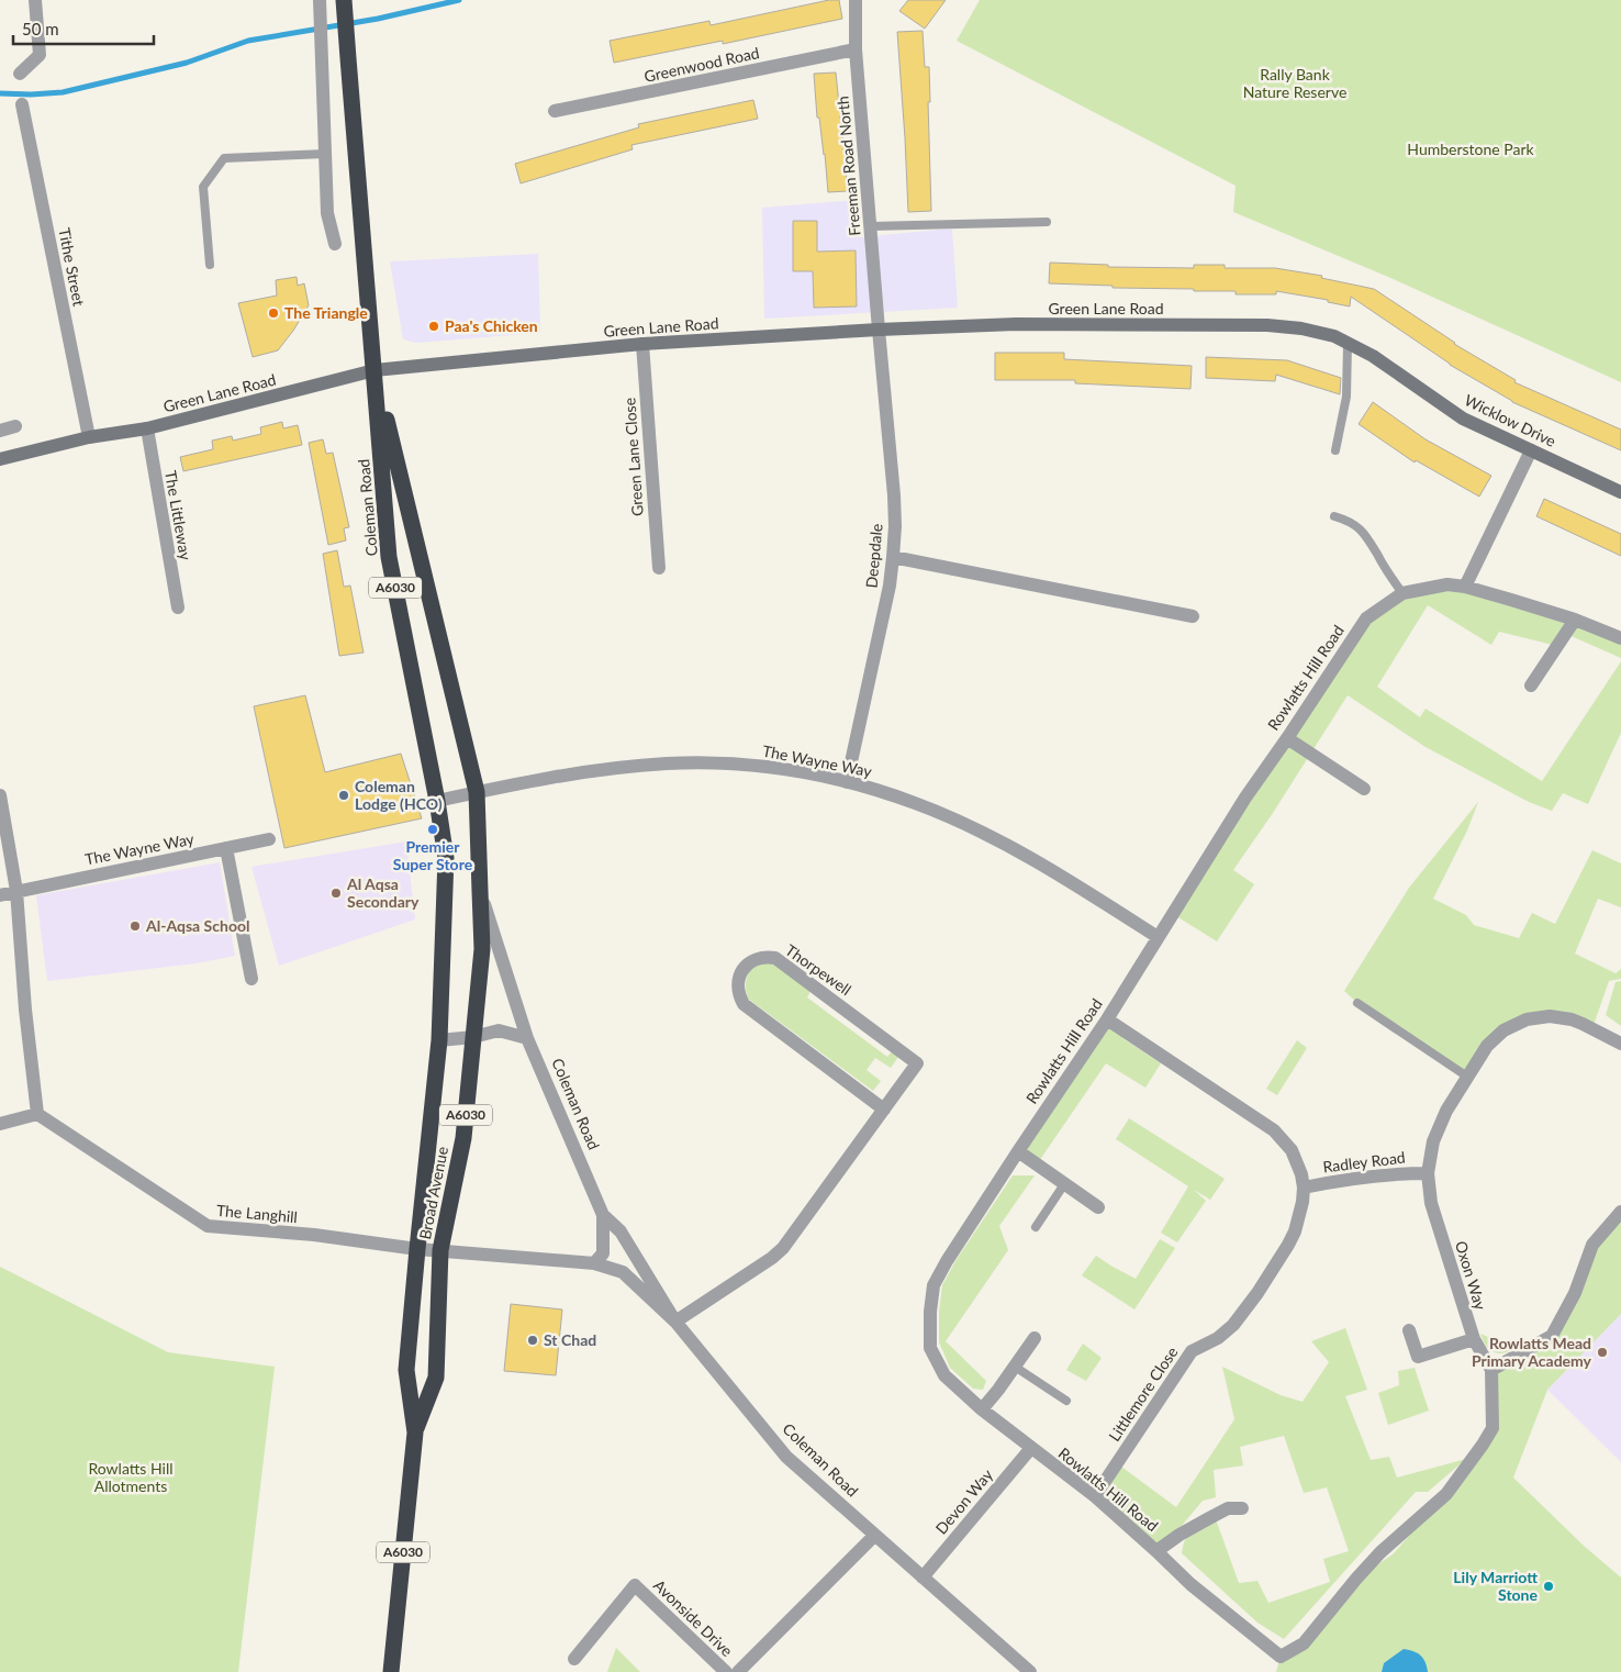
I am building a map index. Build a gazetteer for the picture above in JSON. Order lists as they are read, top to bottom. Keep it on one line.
{"streets":{"highway":["Coleman Road","A6030","Broad Avenue"],"street":["Greenwood Road","Freeman Road North","Tithe Street","Green Lane Road","Wicklow Drive","Green Lane Close","The Littleway","Deepdale","Rowlatts Hill Road","The Wayne Way","Thorpewell","Radley Road","The Langhill","Oxon Way","Littlemore Close","Devon Way","Avonside Drive"]},"crossings":[["Greenwood Road","Freeman Road North"],["Freeman Road North","Green Lane Road"],["Freeman Road North","Deepdale"],["Tithe Street","Green Lane Road"],["Green Lane Road","Wicklow Drive"],["Green Lane Road","Green Lane Close"],["Green Lane Road","Coleman Road"],["Green Lane Road","The Littleway"],["Green Lane Road","Deepdale"],["Coleman Road","The Wayne Way"],["Coleman Road","Thorpewell"],["Coleman Road","Broad Avenue"],["Coleman Road","The Langhill"],["Coleman Road","Devon Way"],["Coleman Road","Avonside Drive"],["Deepdale","The Wayne Way"],["Rowlatts Hill Road","The Wayne Way"],["Rowlatts Hill Road","Oxon Way"],["Rowlatts Hill Road","Littlemore Close"],["Rowlatts Hill Road","Devon Way"],["The Wayne Way","Broad Avenue"],["Thorpewell","The Langhill"],["Radley Road","Oxon Way"],["Radley Road","Littlemore Close"],["Broad Avenue","The Langhill"]],"parks":["Rally Bank Nature Reserve","Humberstone Park","Rowlatts Hill Allotments"],"places":["The Triangle","Paa's Chicken","Coleman Lodge (HCO)","Premier Super Store","Al Aqsa Secondary","Al-Aqsa School","St Chad","Rowlatts Mead Primary Academy","Lily Marriott Stone"],"scale_bar":"50 m"}
